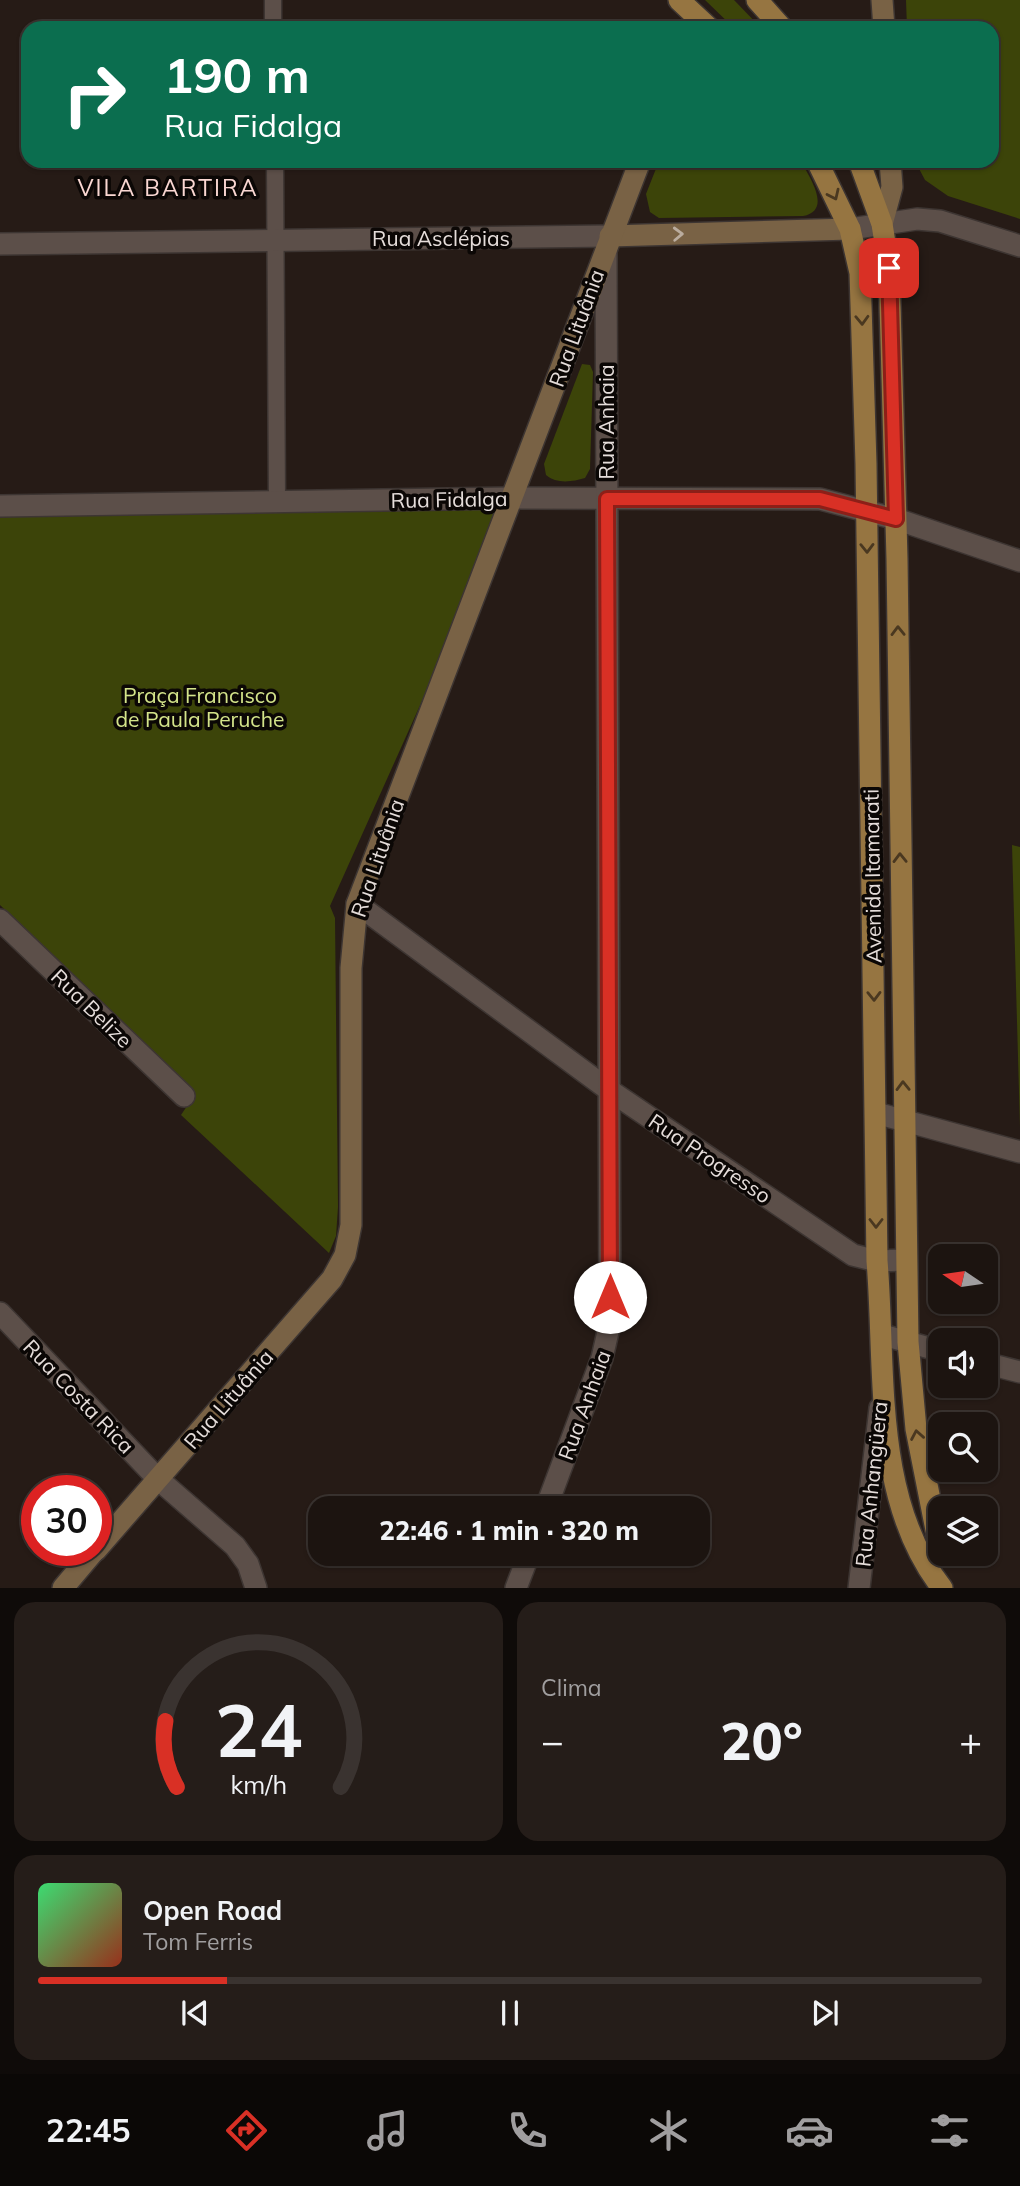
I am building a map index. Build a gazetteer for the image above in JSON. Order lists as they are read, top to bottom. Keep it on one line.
{"streets":{"main road":["Avenida Itamarati"],"street":["Rua Asclépias","Rua Lituânia","Rua Anhaia","Rua Fidalga","Rua Belize","Rua Progresso","Rua Costa Rica","Rua Anhangüera"]},"crossings":[["Rua Asclépias","Rua Lituânia"],["Rua Asclépias","Rua Anhaia"],["Rua Asclépias","Avenida Itamarati"],["Rua Lituânia","Rua Anhaia"],["Rua Lituânia","Rua Fidalga"],["Rua Lituânia","Rua Progresso"],["Rua Lituânia","Rua Costa Rica"],["Rua Anhaia","Rua Fidalga"],["Rua Anhaia","Rua Progresso"],["Rua Fidalga","Avenida Itamarati"],["Avenida Itamarati","Rua Progresso"],["Avenida Itamarati","Rua Anhangüera"]],"districts":["VILA BARTIRA"],"parks":["Praça Francisco de Paula Peruche"],"north":"left","page":{"turn":["190 m","Rua Fidalga"],"limit":"30","trip":"22:46 · 1 min · 320 m","tile":"Clima","heat":["−","20°","+"],"song":["Open Road","Tom Ferris"],"tabs":"22:45","gauge":["24","km/h"]}}
